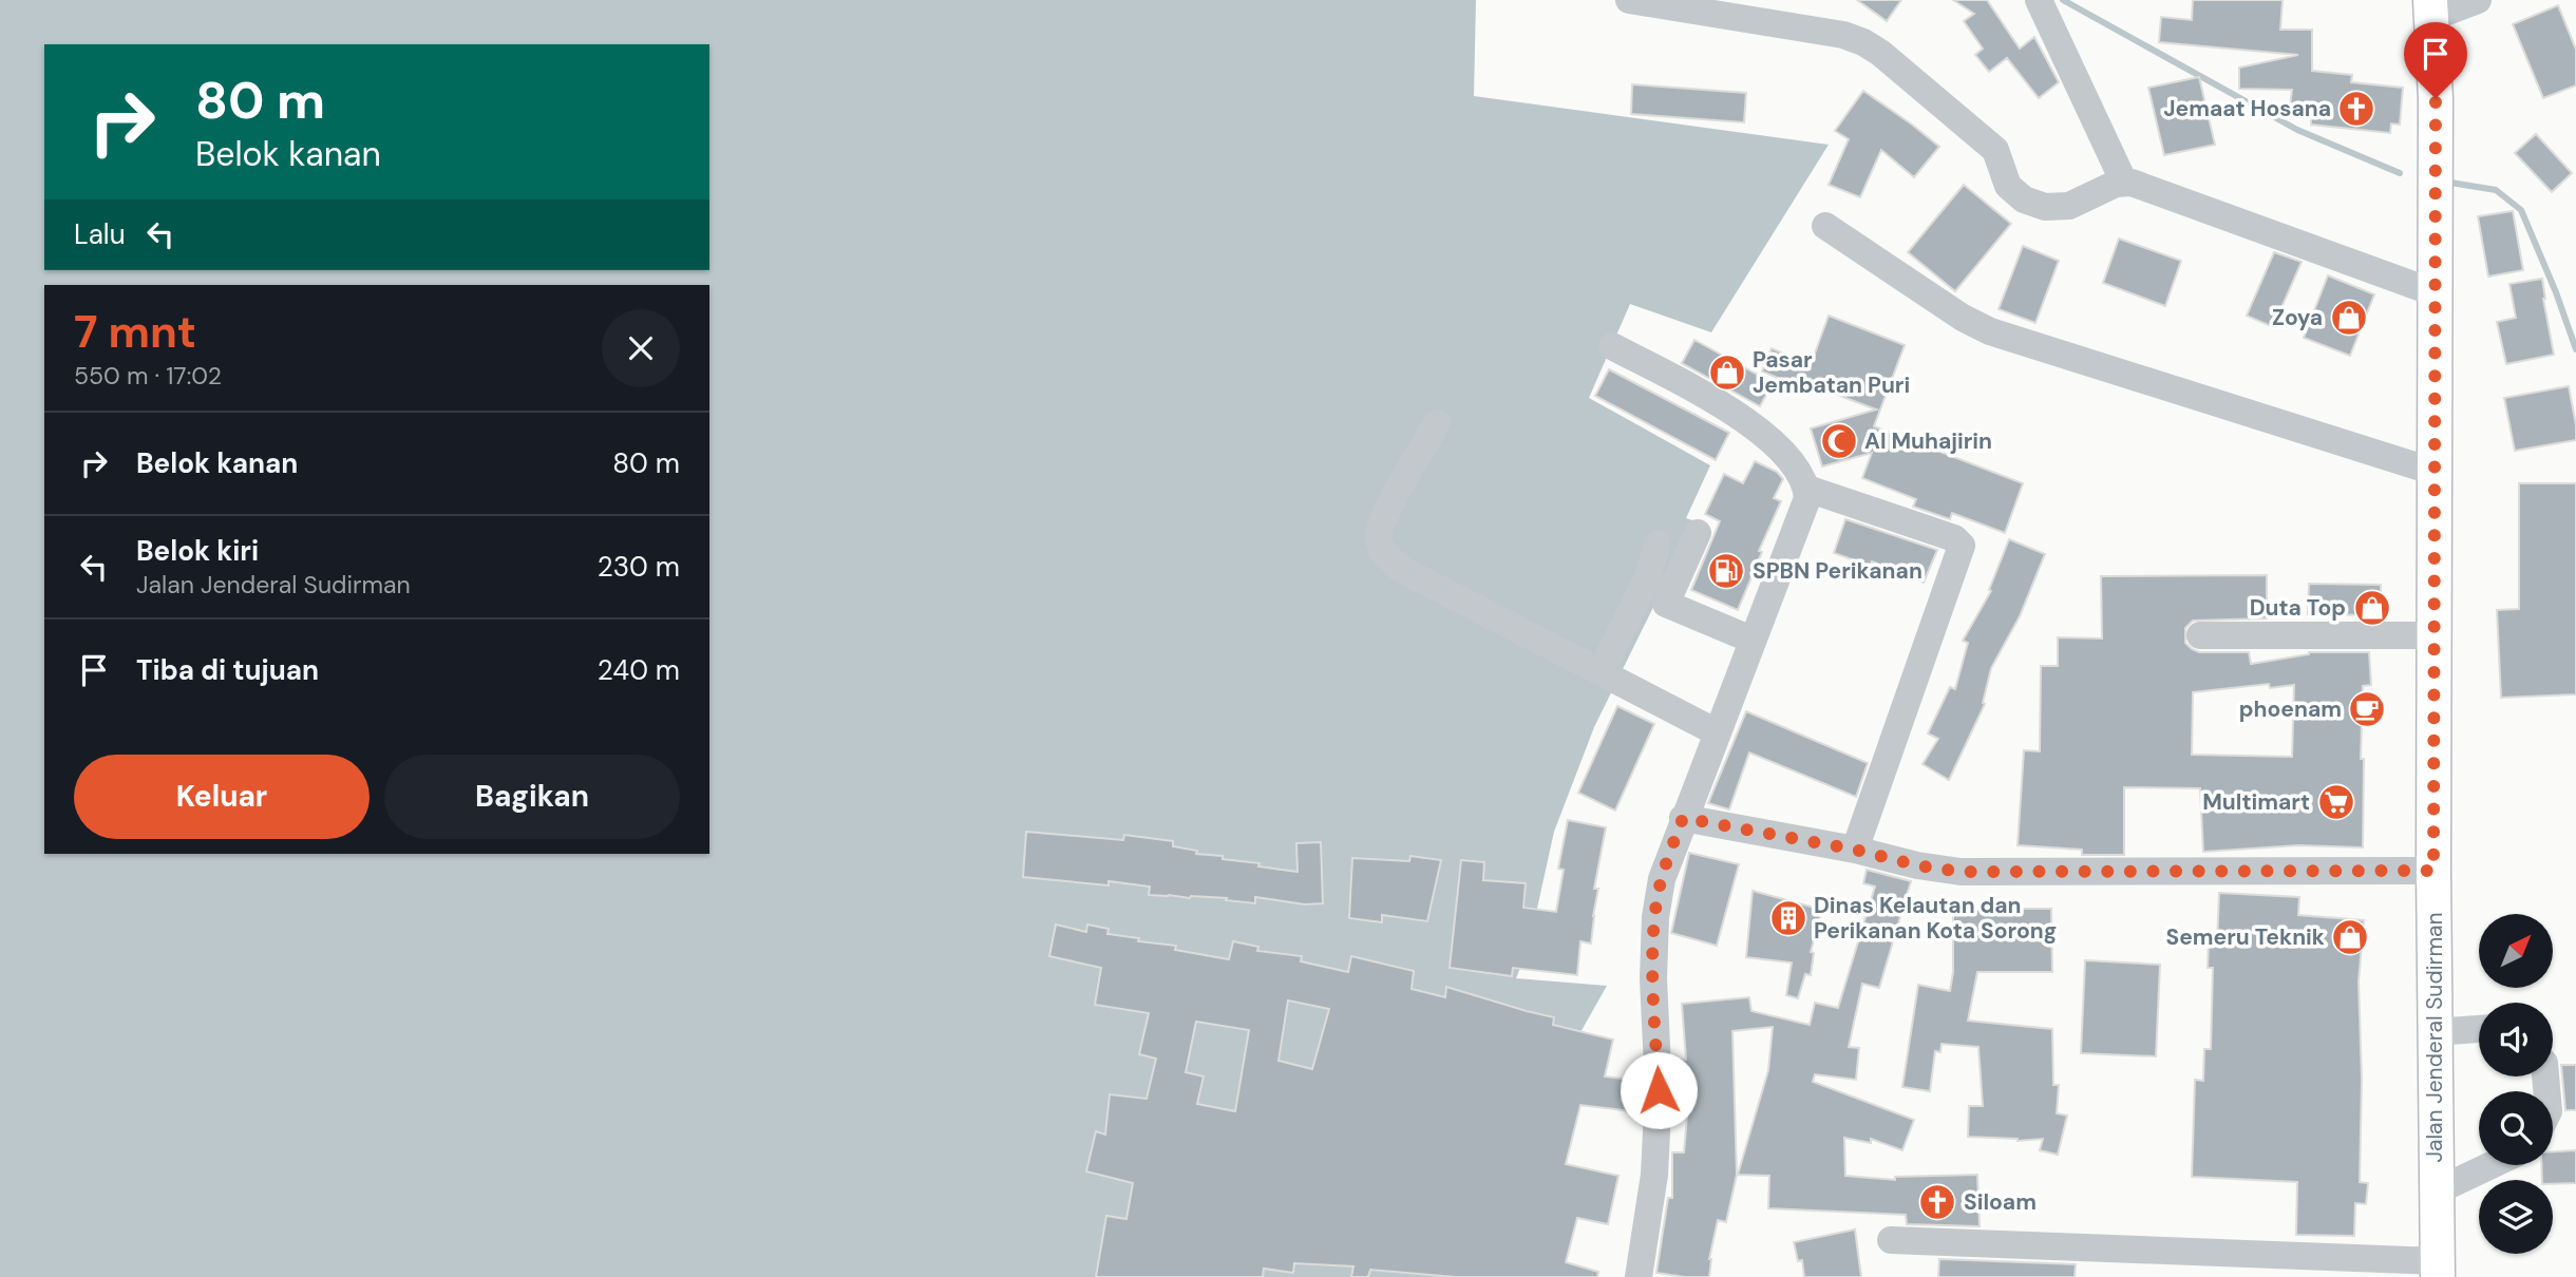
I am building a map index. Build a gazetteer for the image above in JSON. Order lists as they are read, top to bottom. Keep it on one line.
{"streets":{"main road":["Jalan Jenderal Sudirman"]},"places":{"church":["Jemaat Hosana","Siloam"],"shop":["Zoya","Pasar Jembatan Puri","Duta Top","Semeru Teknik"],"mosque":["Al Muhajirin"],"fuel station":["SPBN Perikanan"],"cafe":["phoenam"],"supermarket":["Multimart"],"building":["Dinas Kelautan dan Perikanan Kota Sorong"]},"north":"top right","page":{"turn":["80 m","Belok kanan"],"then":"Lalu","heading":["7 mnt","550 m · 17:02"],"list":[{"name":"Belok kanan","value":"80 m"},{"name":"Belok kiri","note":"Jalan Jenderal Sudirman","value":"230 m"},{"name":"Tiba di tujuan","value":"240 m"}],"buttons":["Keluar","Bagikan"]}}
